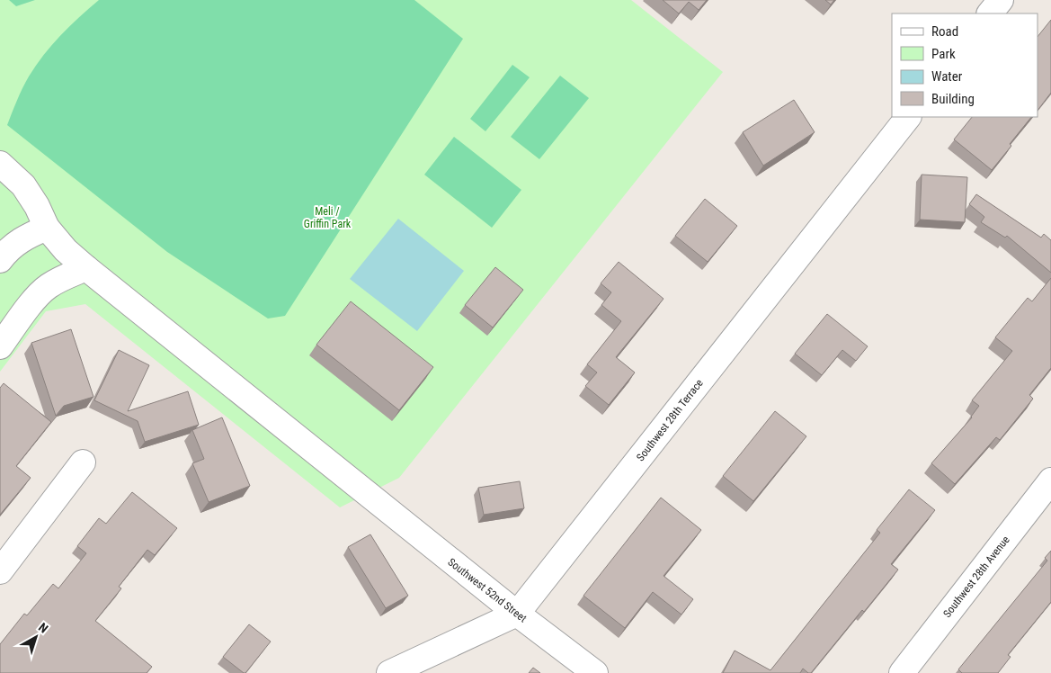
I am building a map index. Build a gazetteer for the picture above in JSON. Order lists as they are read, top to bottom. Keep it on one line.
{"streets":{"street":["Southwest 28th Terrace","Southwest 28th Avenue","Southwest 52nd Street"]},"crossings":[["Southwest 28th Terrace","Southwest 52nd Street"]],"parks":["Meli / Griffin Park"],"legend":["Road","Park","Water","Building"],"north":"top right"}
